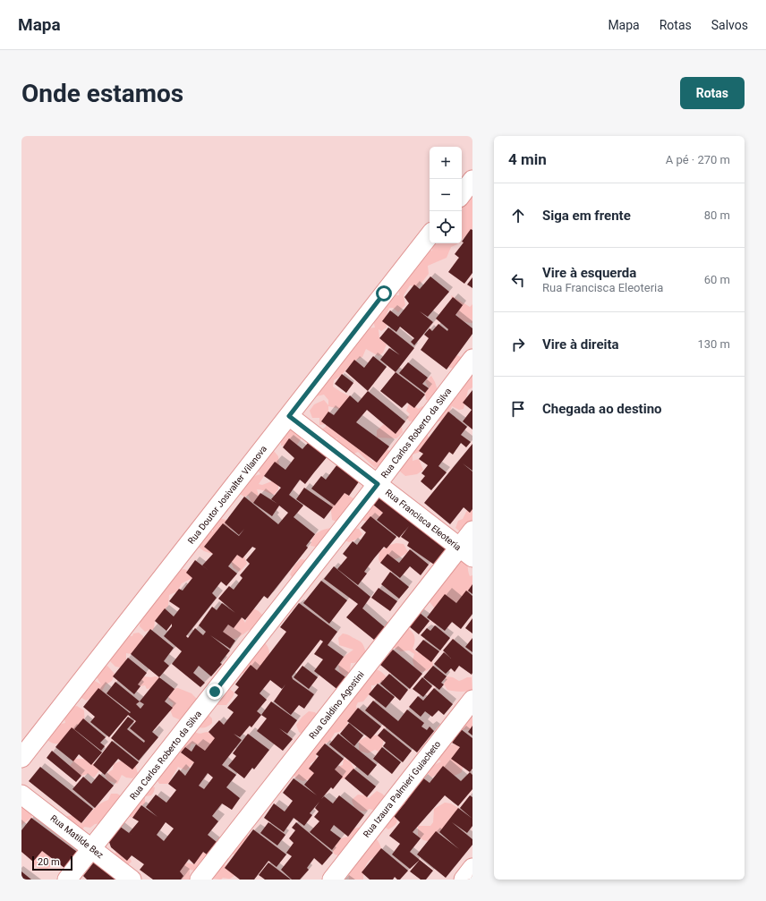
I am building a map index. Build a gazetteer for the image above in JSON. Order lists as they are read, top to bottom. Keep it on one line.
{"streets":{"street":["Rua Carlos Roberto da Silva","Rua Doutor Josivalter Vilanova","Rua Francisca Eleoteria","Rua Galdino Agostini","Rua Izaura Palmieri Guiacheto","Rua Matilde Bez"]},"crossings":[["Rua Carlos Roberto da Silva","Rua Francisca Eleoteria"],["Rua Carlos Roberto da Silva","Rua Matilde Bez"],["Rua Doutor Josivalter Vilanova","Rua Francisca Eleoteria"],["Rua Francisca Eleoteria","Rua Galdino Agostini"]],"scale_bar":"20 m","page":{"header":"Mapa","nav":["Mapa","Rotas","Salvos"],"buttons":"Rotas","title":"Onde estamos","heading":["4 min","A pé · 270 m"],"map_buttons":["+","−"],"list":[["Siga em frente","80 m"],["Vire à esquerda","Rua Francisca Eleoteria","60 m"],["Vire à direita","130 m"],"Chegada ao destino"],"scale":"20 m"}}
